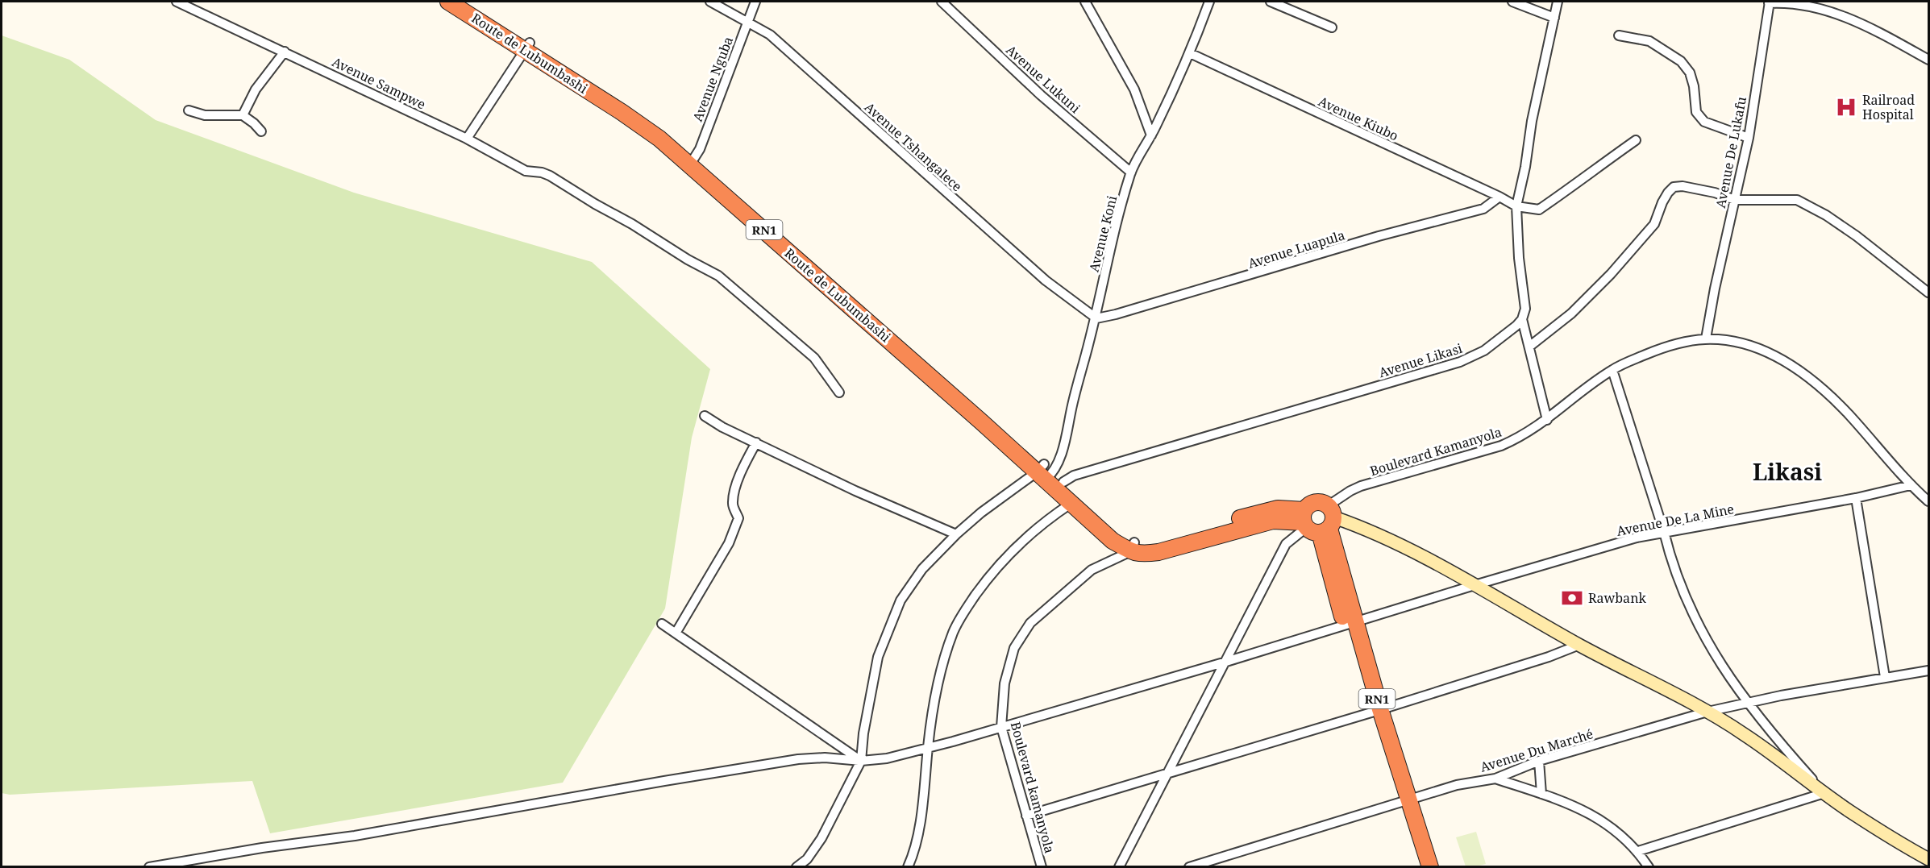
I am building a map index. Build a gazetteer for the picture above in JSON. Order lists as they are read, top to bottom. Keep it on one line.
{"streets":{"highway":["Route de Lubumbashi","RN1"],"street":["Avenue Nguba","Avenue Lukuni","Avenue Sampwe","Avenue Kiubo","Avenue Tshangalece","Avenue De Lukafu","Avenue Koni","Avenue Luapula","Avenue Likasi","Boulevard Kamanyola","Avenue De La Mine","Avenue Du Marché","Boulevard kamanyola"]},"crossings":[["Route de Lubumbashi","Avenue Nguba"],["Route de Lubumbashi","Avenue Koni"],["Route de Lubumbashi","Avenue Likasi"],["Route de Lubumbashi","Boulevard kamanyola"],["Avenue Nguba","Avenue Tshangalece"],["Avenue Lukuni","Avenue Koni"],["Avenue Kiubo","Avenue Koni"],["Avenue Kiubo","Avenue Luapula"],["Avenue Tshangalece","Avenue Koni"],["Avenue Tshangalece","Avenue Luapula"],["Avenue De Lukafu","Boulevard Kamanyola"],["RN1","Boulevard Kamanyola"],["RN1","Avenue De La Mine"],["RN1","Avenue Du Marché"],["Avenue Koni","Avenue Luapula"],["Avenue Koni","Avenue Likasi"],["Avenue Likasi","Avenue De La Mine"],["Boulevard Kamanyola","Avenue De La Mine"],["Avenue De La Mine","Boulevard kamanyola"]],"districts":["Likasi"],"places":{"hospital":["Railroad Hospital"],"bank":["Rawbank"]}}
